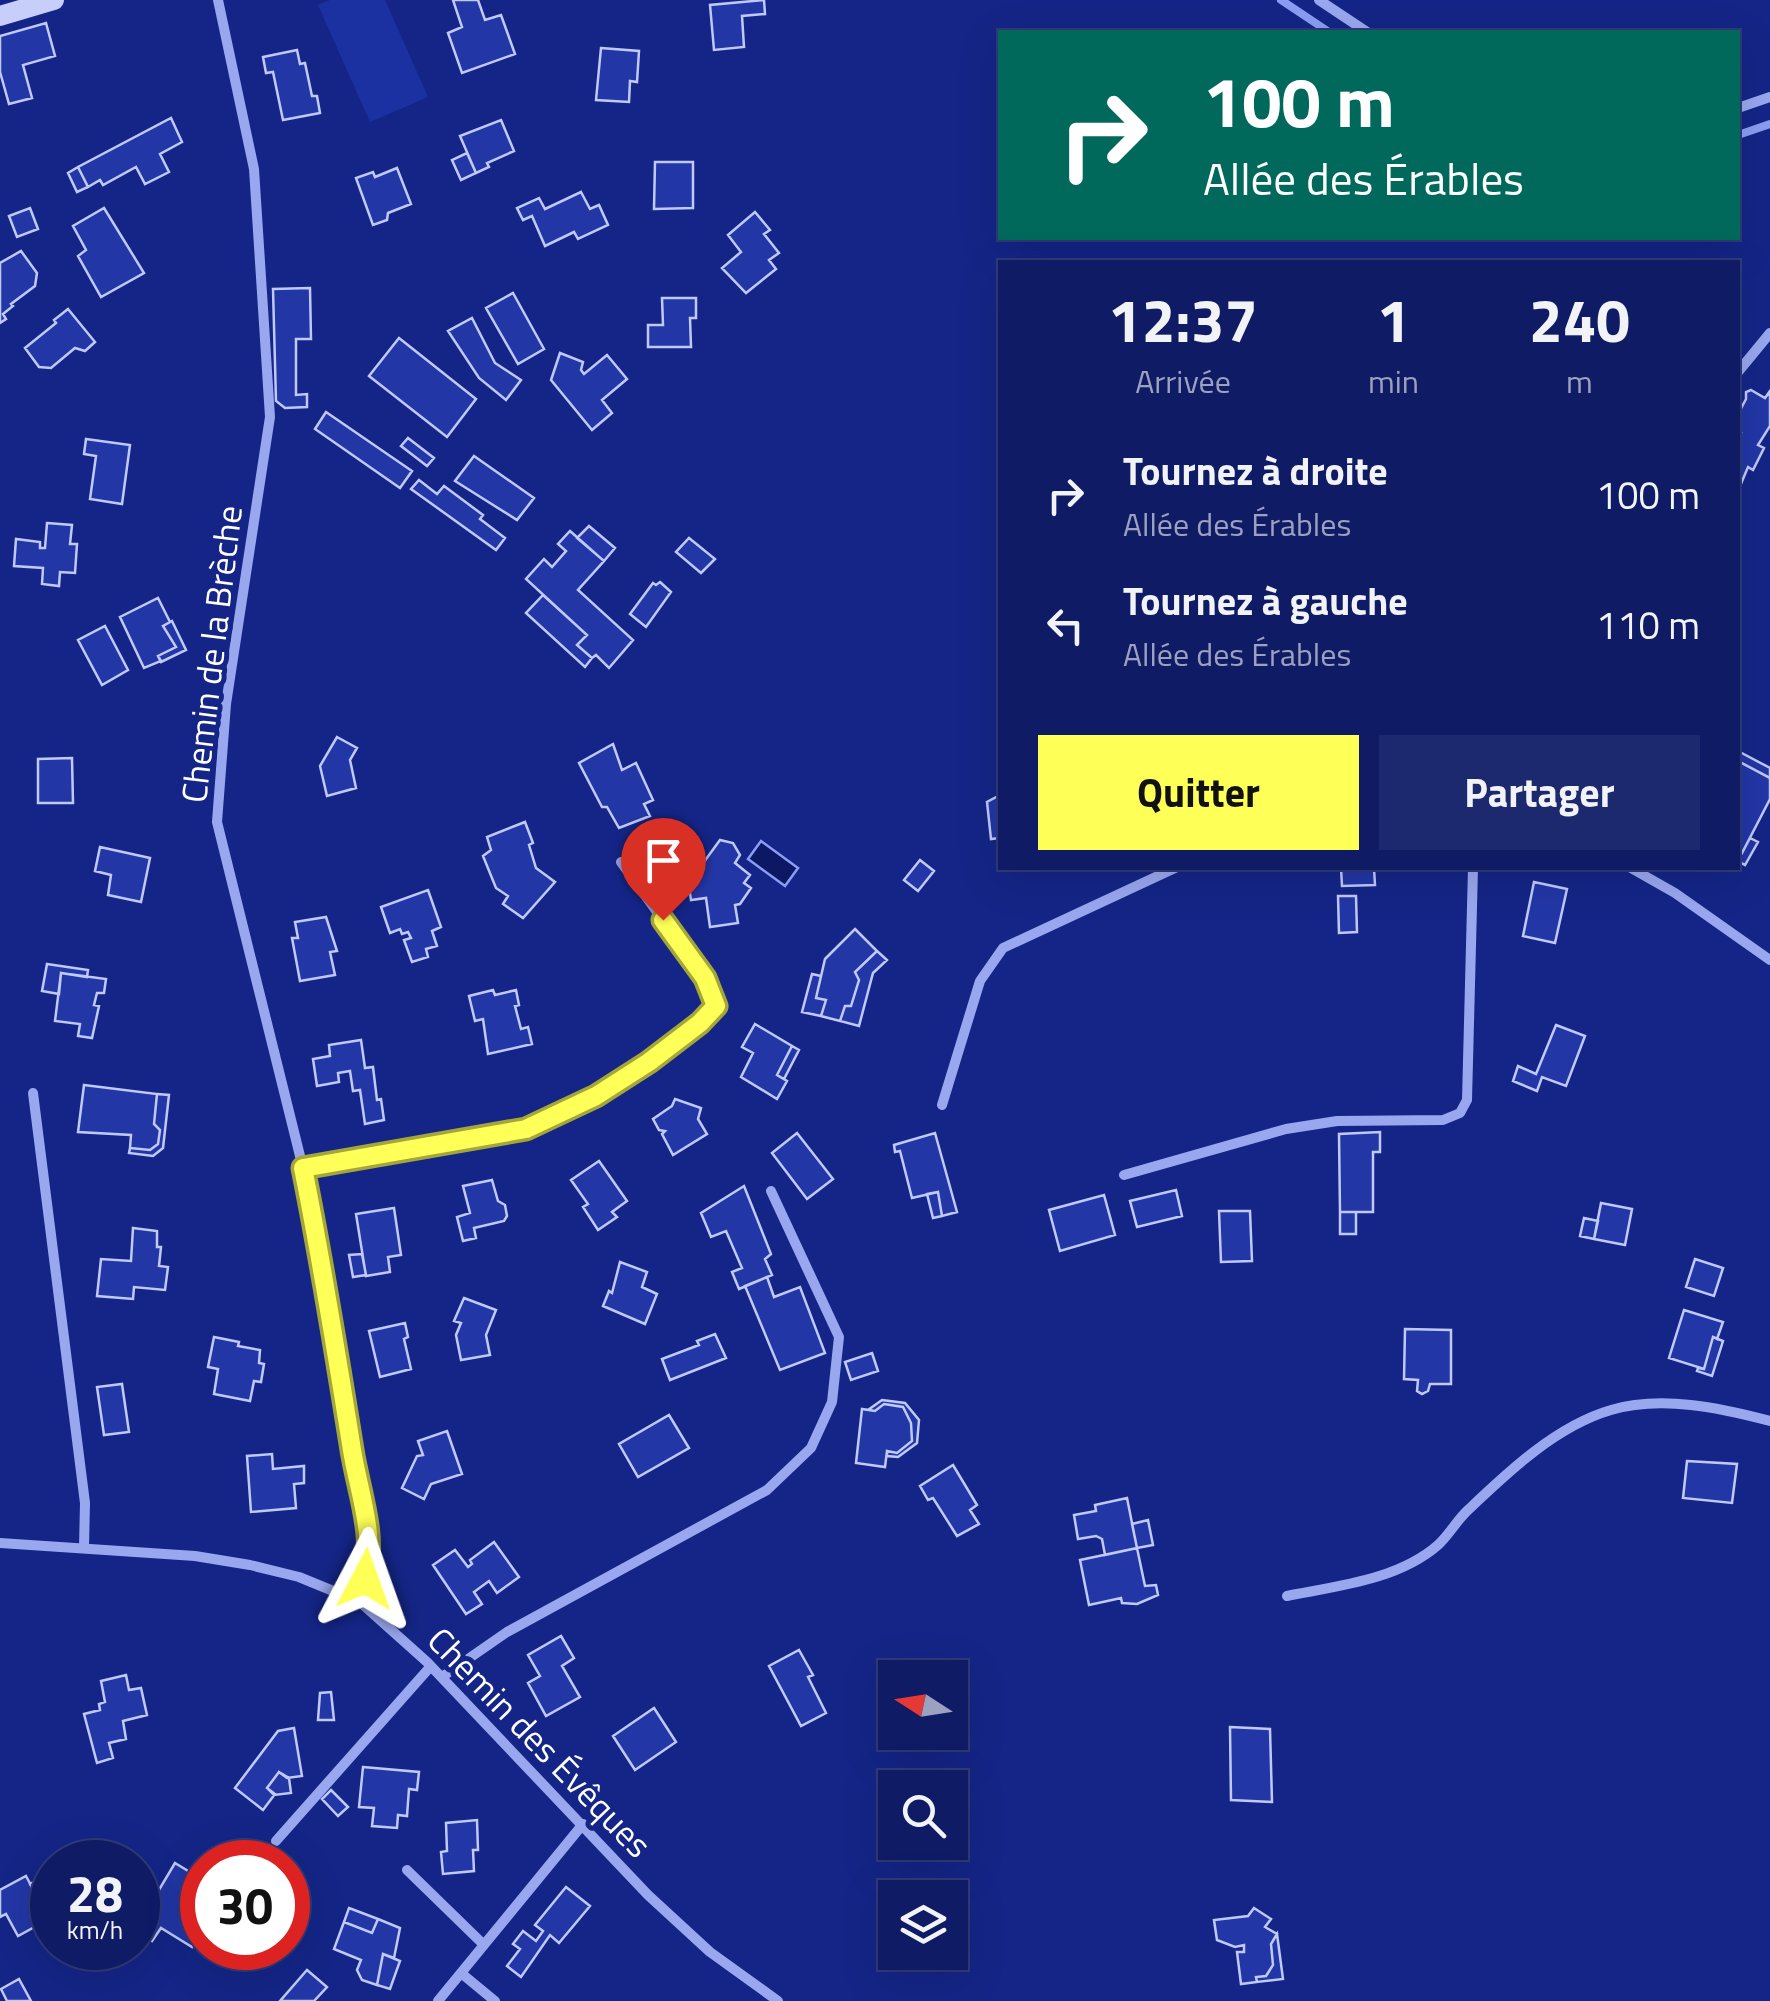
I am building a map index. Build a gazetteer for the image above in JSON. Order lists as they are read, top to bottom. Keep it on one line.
{"streets":{"street":["Chemin de la Brèche","Chemin des Évêques"]},"crossings":[["Chemin de la Brèche","Chemin des Évêques"]],"north":"left","page":{"turn":["100 m","Allée des Érables"],"eta":["12:37","Arrivée","1","min","240","m"],"list":[{"name":"Tournez à droite","note":"Allée des Érables","value":"100 m"},{"name":"Tournez à gauche","note":"Allée des Érables","value":"110 m"}],"buttons":["Quitter","Partager"],"speed":"28 km/h","limit":"30"}}
